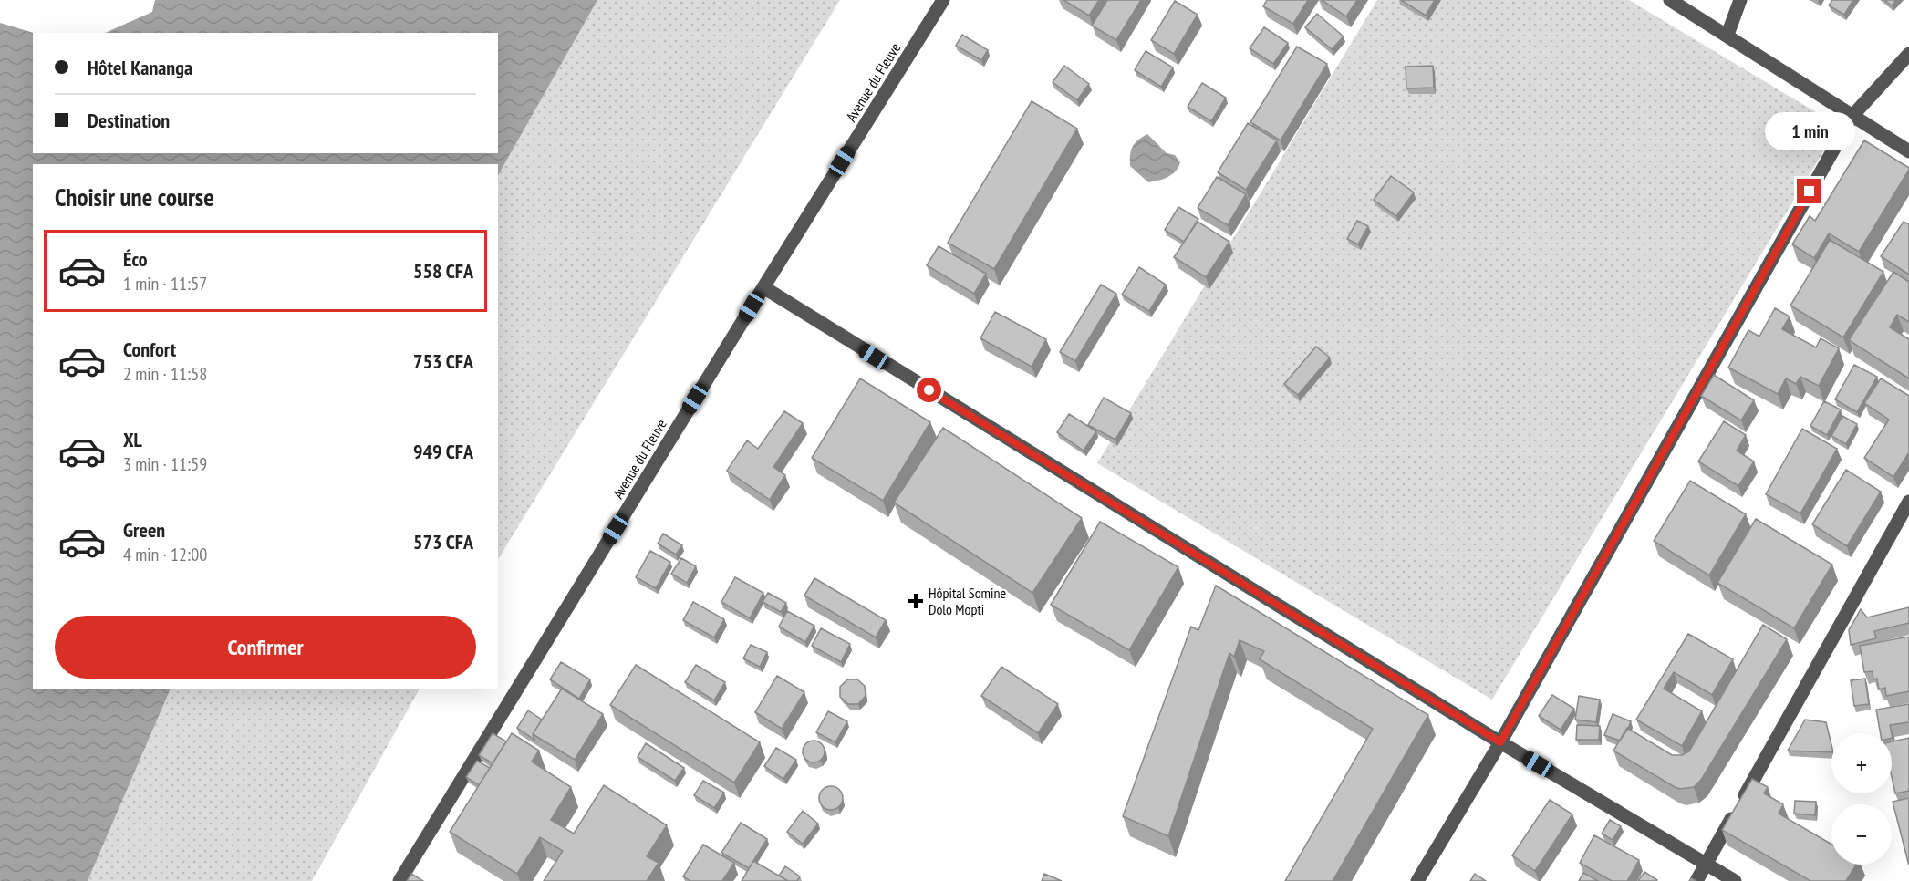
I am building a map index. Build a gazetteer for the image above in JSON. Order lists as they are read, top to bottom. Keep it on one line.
{"streets":{"street":["Avenue du Fleuve"]},"places":{"health":["Hôpital Somine Dolo Mopti"]},"page":{"banner":["Hôtel Kananga","Destination"],"bubble":"1 min","heading":"Choisir une course","list":[{"name":"Éco","note":"1 min · 11:57","value":"558 CFA"},{"name":"Confort","note":"2 min · 11:58","value":"753 CFA"},{"name":"XL","note":"3 min · 11:59","value":"949 CFA"},{"name":"Green","note":"4 min · 12:00","value":"573 CFA"}],"buttons":"Confirmer","map_buttons":["+","−"]}}
